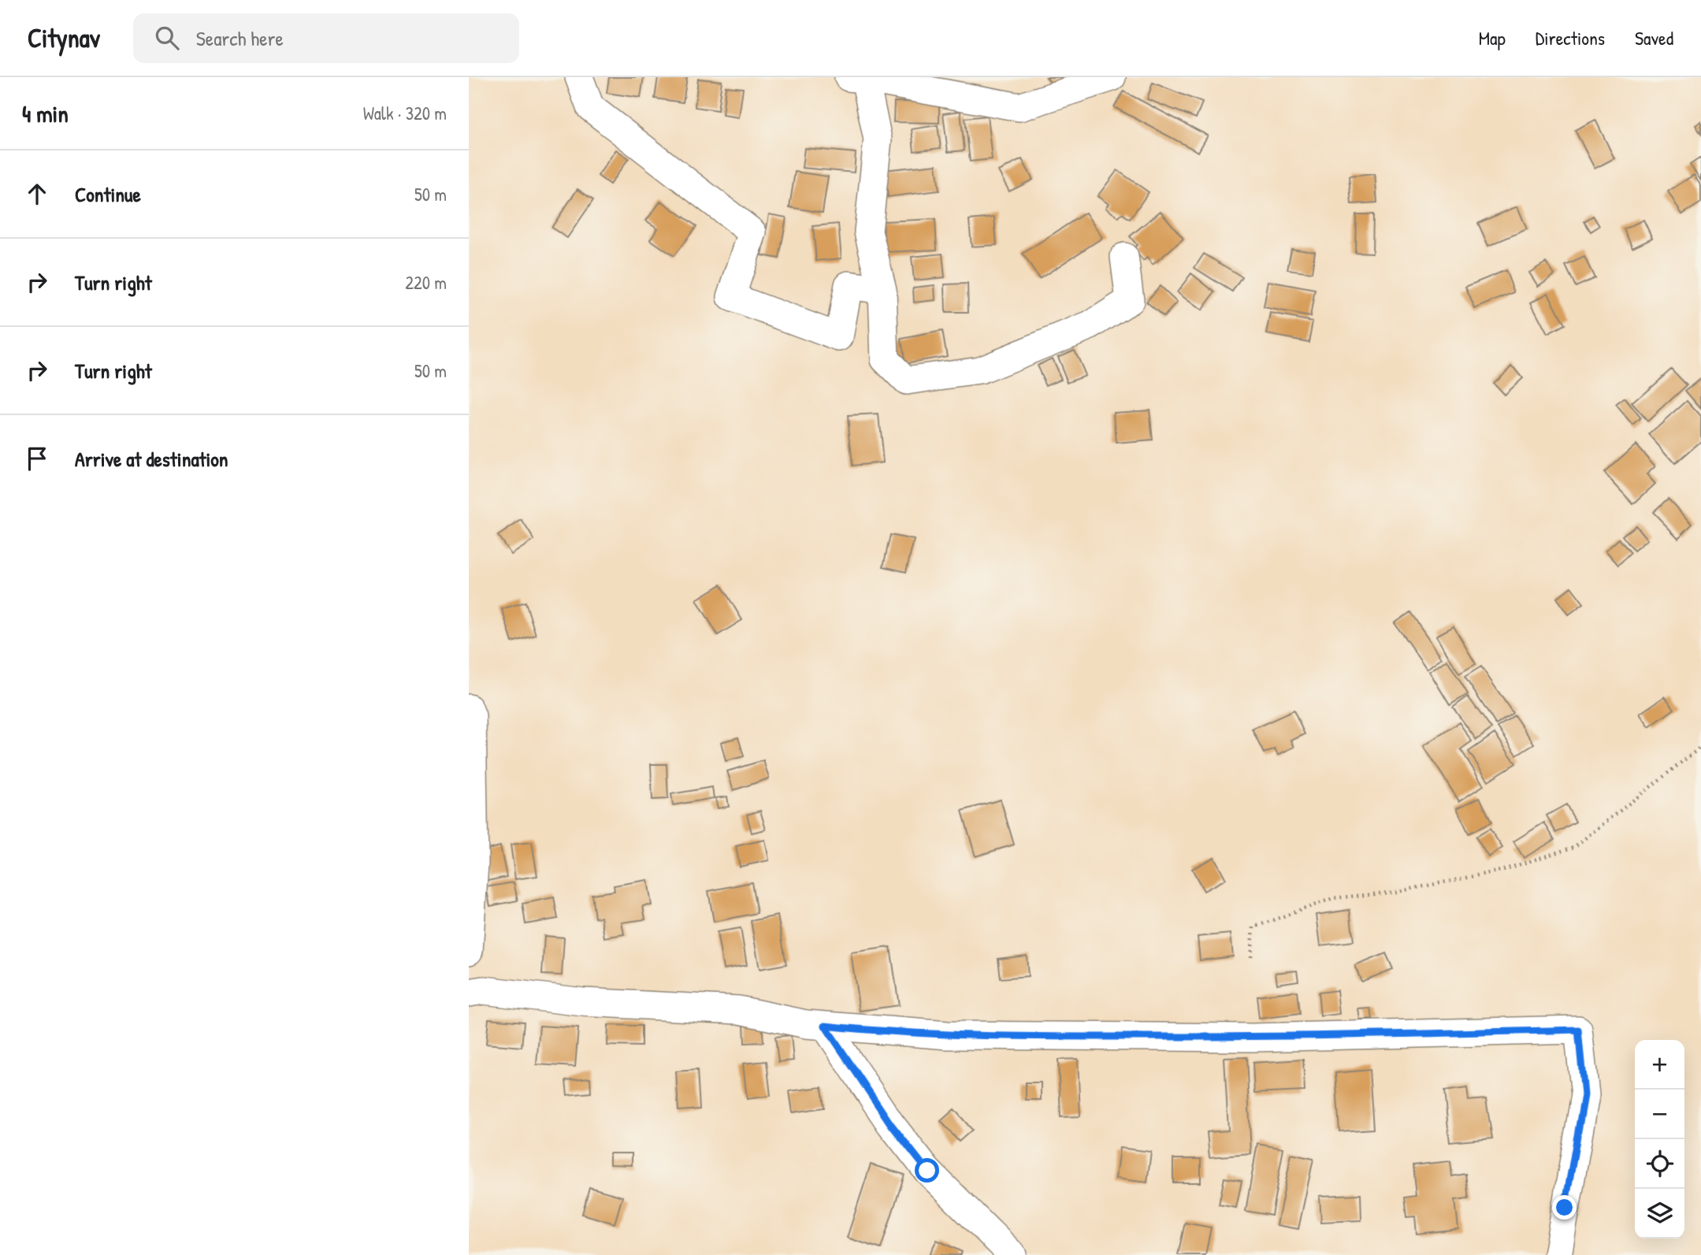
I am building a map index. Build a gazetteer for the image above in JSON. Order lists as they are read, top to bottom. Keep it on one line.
{"page":{"header":"Citynav","search":"Search here","nav":["Map","Directions","Saved"],"heading":["4 min","Walk · 320 m"],"list":[["Continue","50 m"],["Turn right","220 m"],["Turn right","50 m"],"Arrive at destination"],"map_buttons":["+","−"]}}
